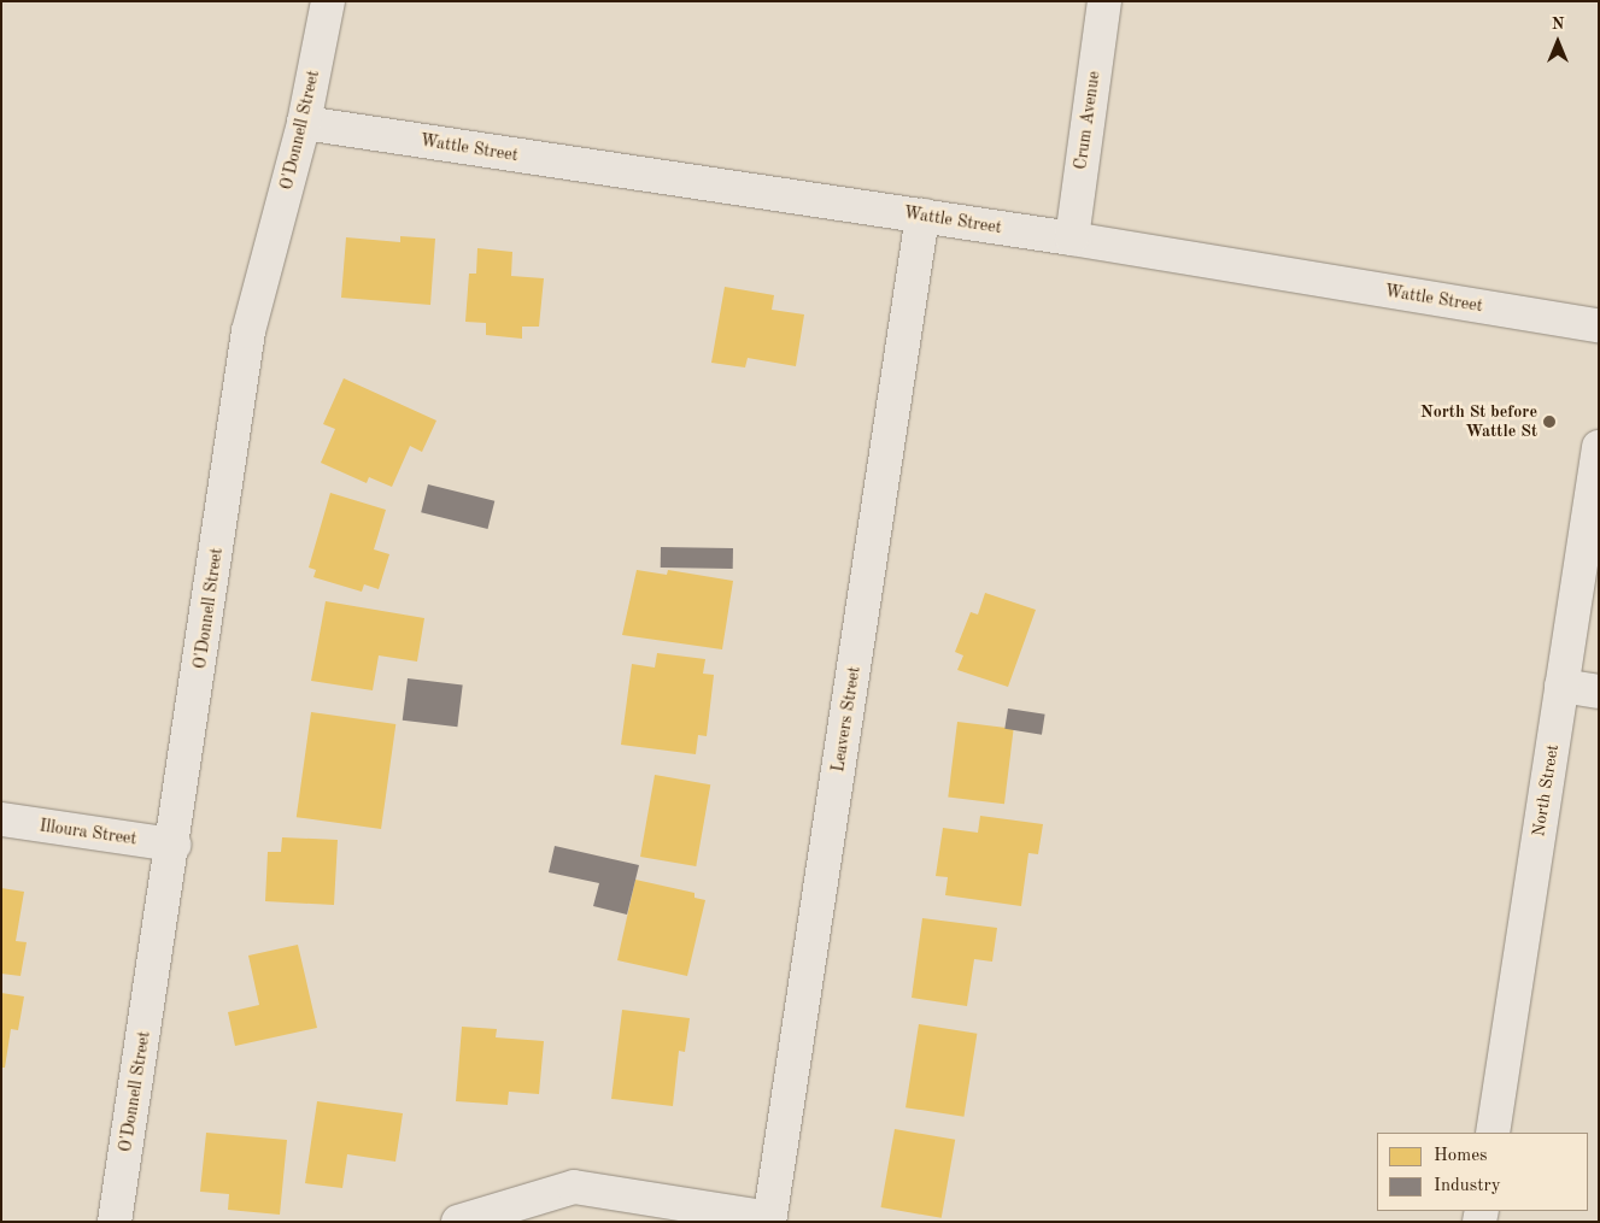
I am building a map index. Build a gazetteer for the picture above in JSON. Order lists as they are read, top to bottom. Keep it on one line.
{"streets":{"street":["Crum Avenue","O'Donnell Street","Wattle Street","Leavers Street","North Street","Illoura Street"]},"crossings":[["Crum Avenue","Wattle Street"],["O'Donnell Street","Wattle Street"],["O'Donnell Street","Illoura Street"],["Wattle Street","Leavers Street"]],"places":["North St before Wattle St"],"legend":["Homes","Industry"],"north":"top"}
